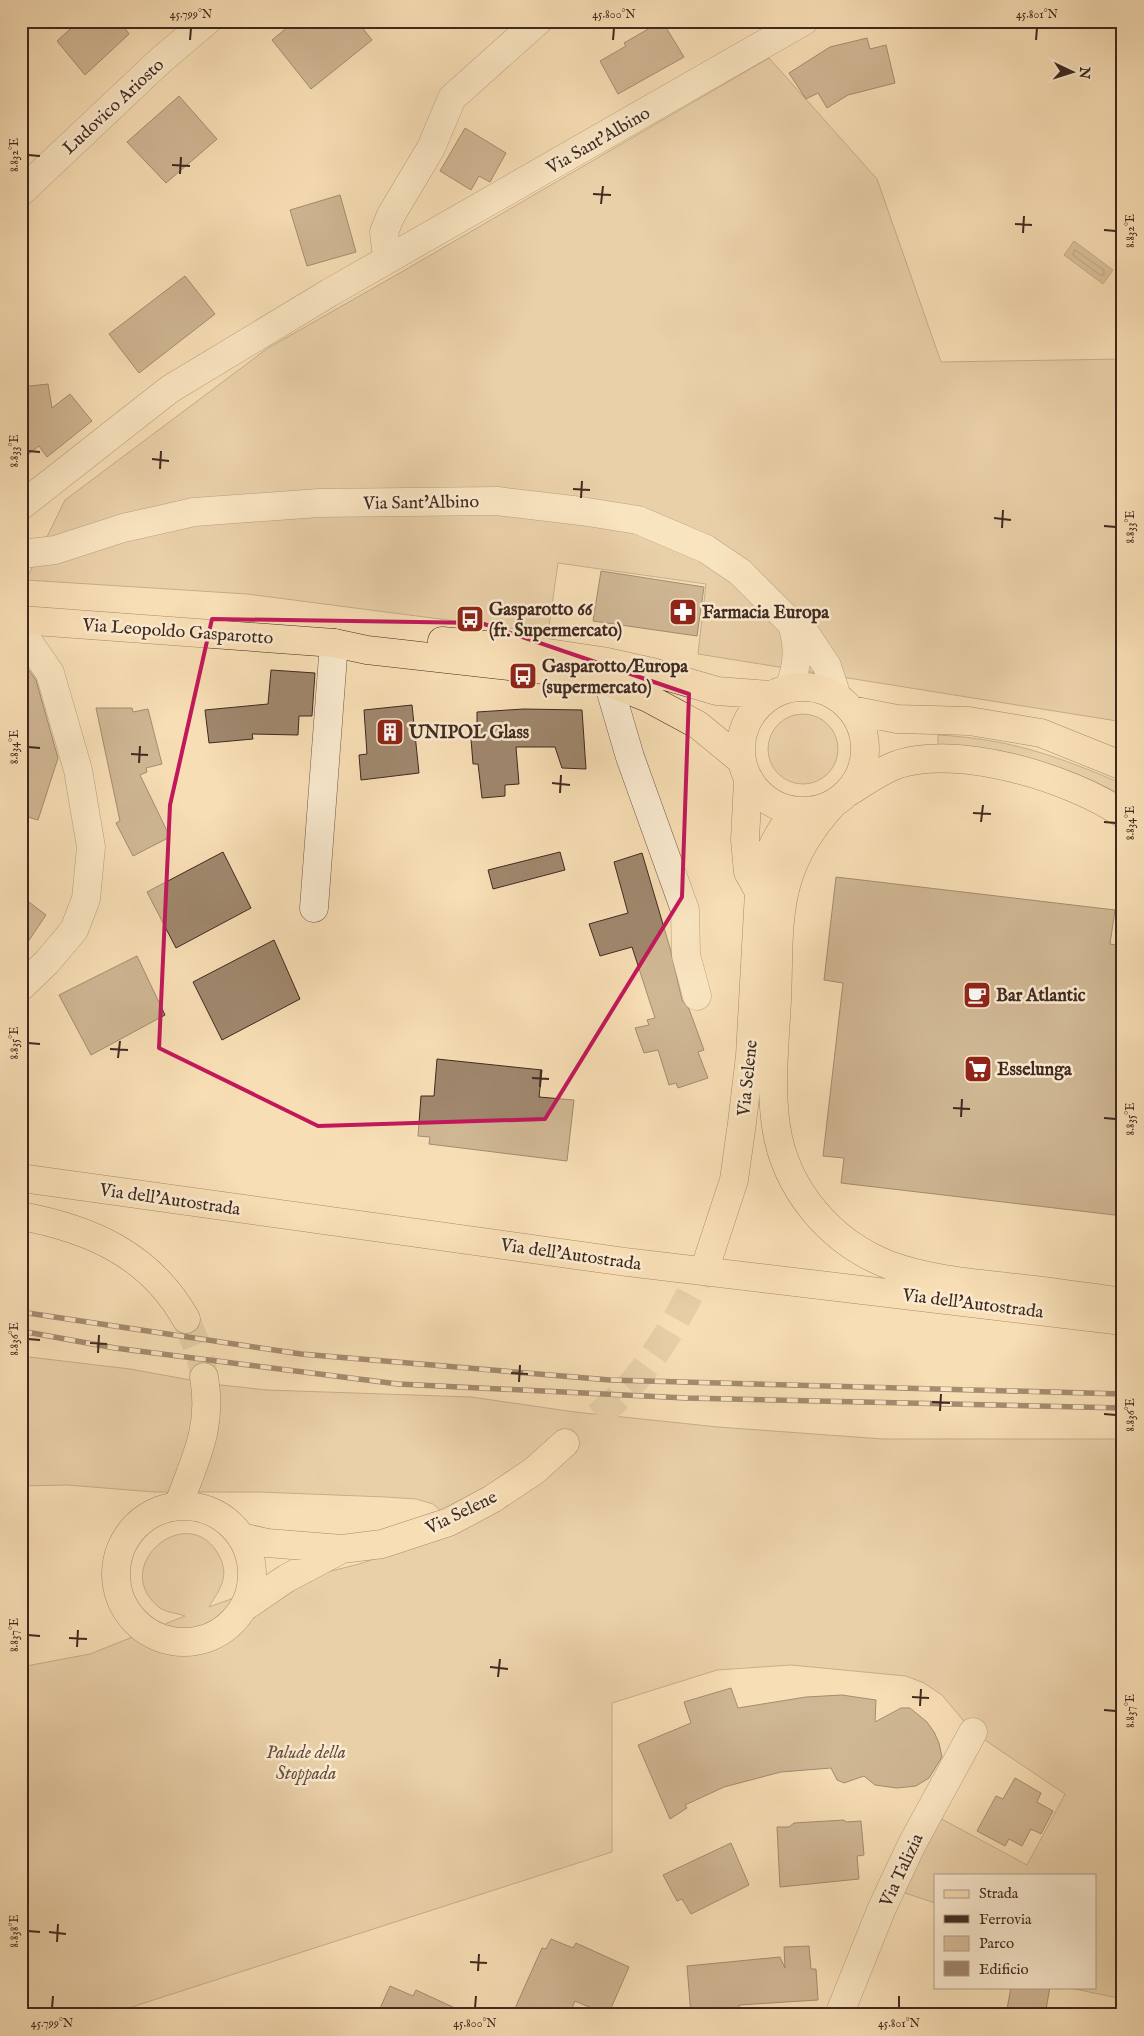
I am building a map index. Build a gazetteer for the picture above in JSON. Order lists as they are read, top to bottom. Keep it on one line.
{"streets":{"main road":["Via Leopoldo Gasparotto","Via Selene","Via dell'Autostrada"],"street":["Ludovico Ariosto","Via Sant'Albino","Via Talizia"]},"crossings":[["Via Sant'Albino","Via Leopoldo Gasparotto"],["Via Sant'Albino","Via Selene"],["Via Leopoldo Gasparotto","Via Selene"]],"parks":["Palude della Stoppada"],"places":{"pharmacy":["Farmacia Europa"],"bus stop":["Gasparotto 66 (fr. Supermercato)","Gasparotto/Europa (supermercato)"],"building":["UNIPOL Glass"],"cafe":["Bar Atlantic"],"supermarket":["Esselunga"]},"legend":["Strada","Ferrovia","Parco","Edificio"],"north":"right","coordinates":["45.799°N","45.800°N","45.801°N","8.832°E","8.833°E","8.834°E","8.835°E","8.836°E","8.837°E","8.838°E"]}
